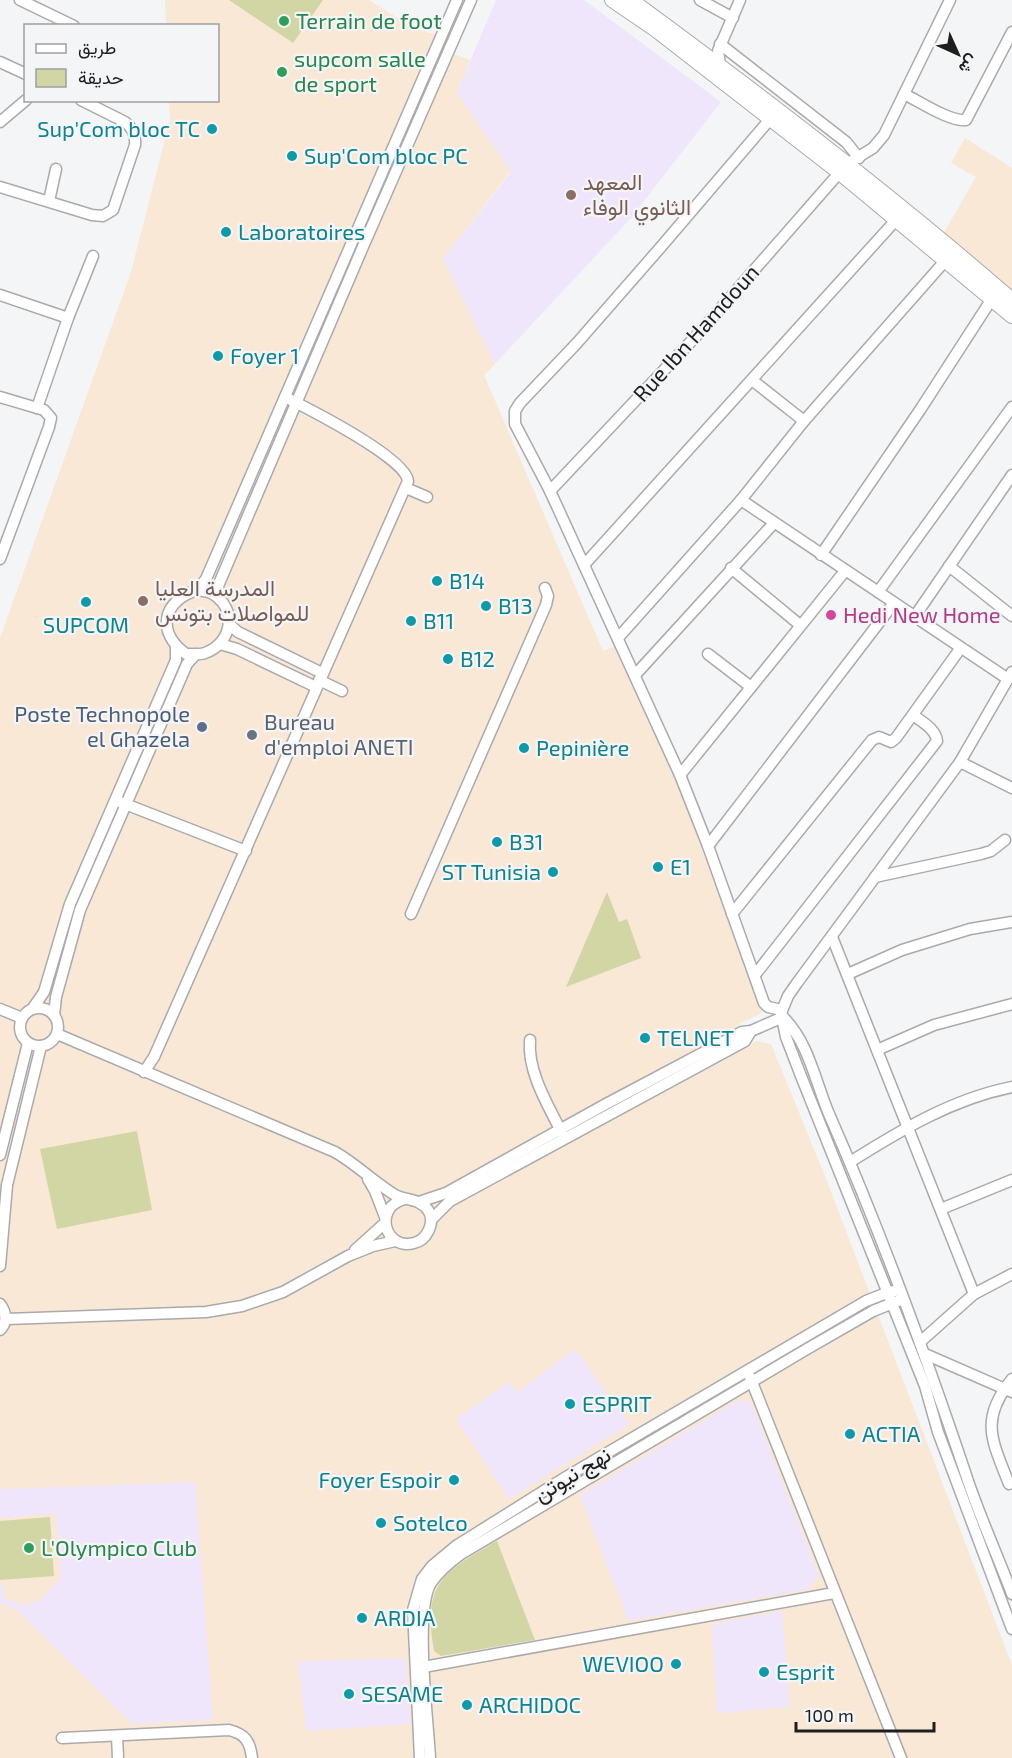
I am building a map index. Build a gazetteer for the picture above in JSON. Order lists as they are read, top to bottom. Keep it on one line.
{"streets":{"street":["Rue Ibn Hamdoun","نهج نيوتن"]},"places":["Terrain de foot","supcom salle de sport","Sup'Com bloc TC","Sup'Com bloc PC","المعهد الثانوي الوفاء","Laboratoires","Foyer 1","B14","المدرسة العليا للمواصلات بتونس","SUPCOM","B13","Hedi New Home","B11","B12","Poste Technopole el Ghazela","Bureau d'emploi ANETI","Pepinière","B31","E1","ST Tunisia","TELNET","ESPRIT","ACTIA","Foyer Espoir","Sotelco","L'Olympico Club","ARDIA","WEVIOO","Esprit","SESAME","ARCHIDOC"],"legend":["طريق","حديقة"],"scale_bar":"100 m","north":"bottom right"}
